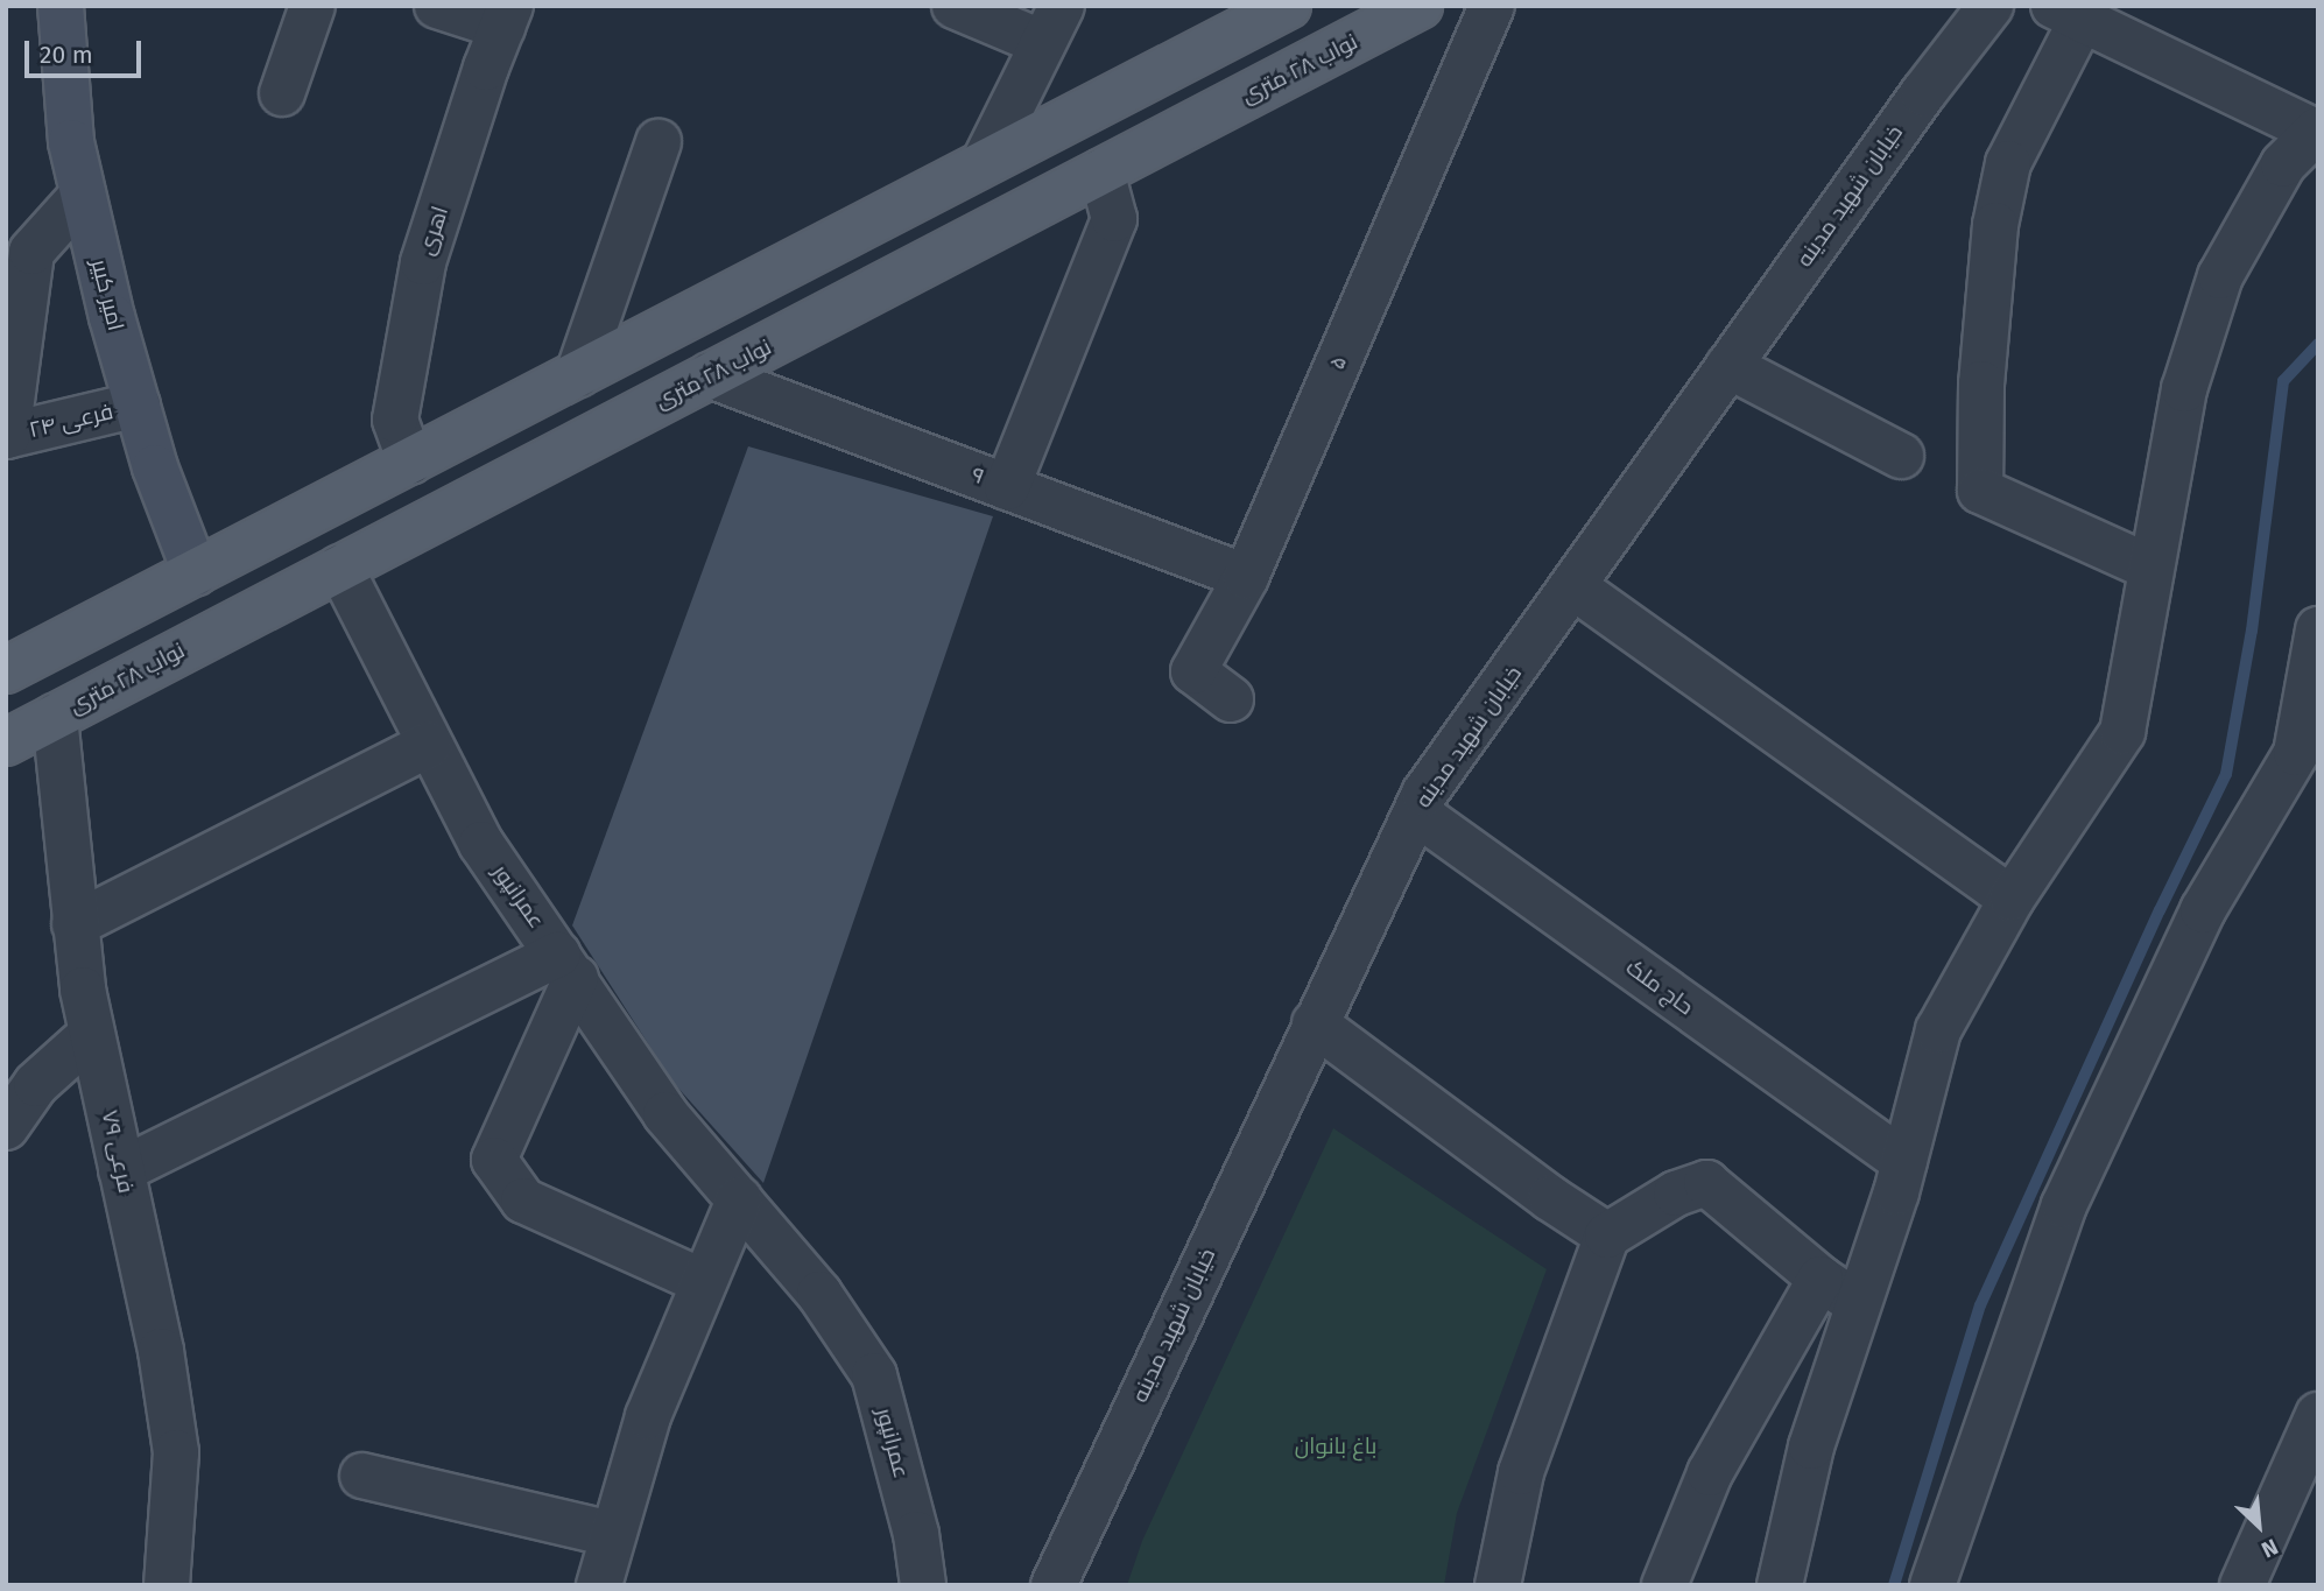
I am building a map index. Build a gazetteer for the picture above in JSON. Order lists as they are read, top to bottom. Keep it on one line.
{"streets":{"main road":["نواب ۲۸ متری","امیر کبیر"],"street":["خیابان شهید مدینه","اهری","۵","فرعی ۲۴","۹","عمرانپور","حاج ملک","فرعی ۷۹"]},"crossings":[["نواب ۲۸ متری","۹"],["نواب ۲۸ متری","عمرانپور"],["نواب ۲۸ متری","فرعی ۷۹"],["خیابان شهید مدینه","حاج ملک"],["امیر کبیر","فرعی ۲۴"],["۵","۹"]],"parks":["باغ بانوان"],"scale_bar":"20 m","north":"bottom right"}
